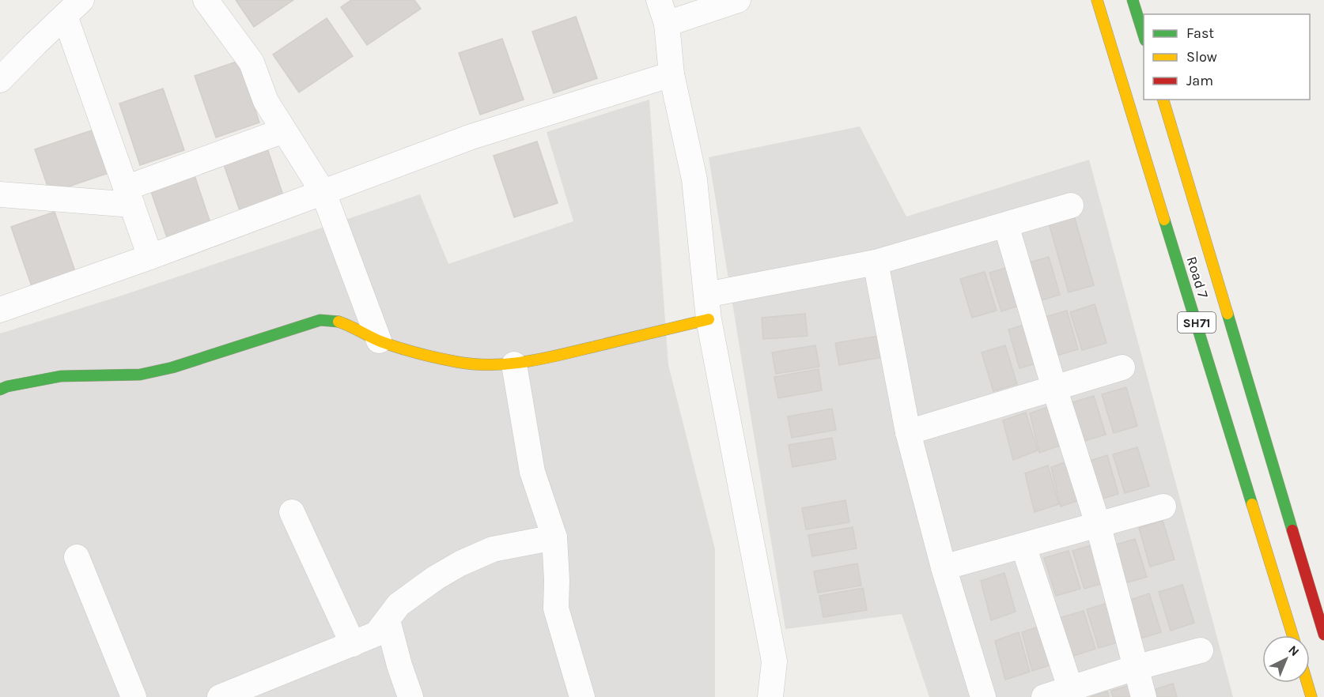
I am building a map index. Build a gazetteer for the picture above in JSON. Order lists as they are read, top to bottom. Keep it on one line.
{"streets":{"main road":["Road 7","SH71"]},"legend":["Fast","Slow","Jam"],"north":"top right"}
